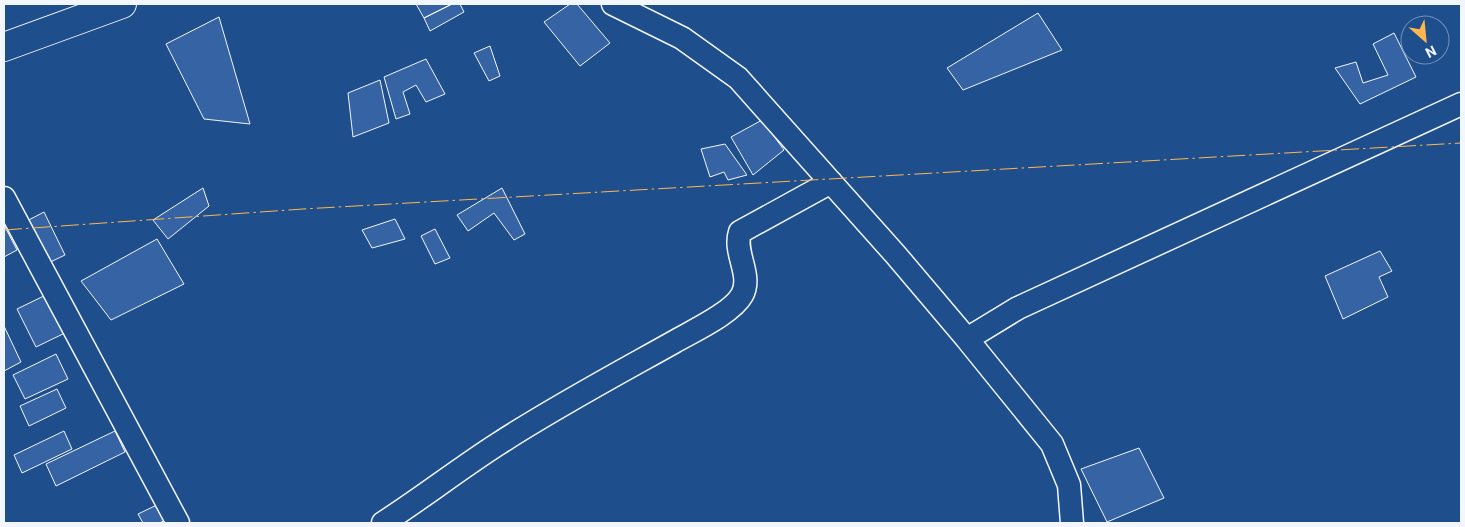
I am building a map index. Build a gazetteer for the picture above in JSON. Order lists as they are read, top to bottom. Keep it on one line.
{"north":"bottom right"}
